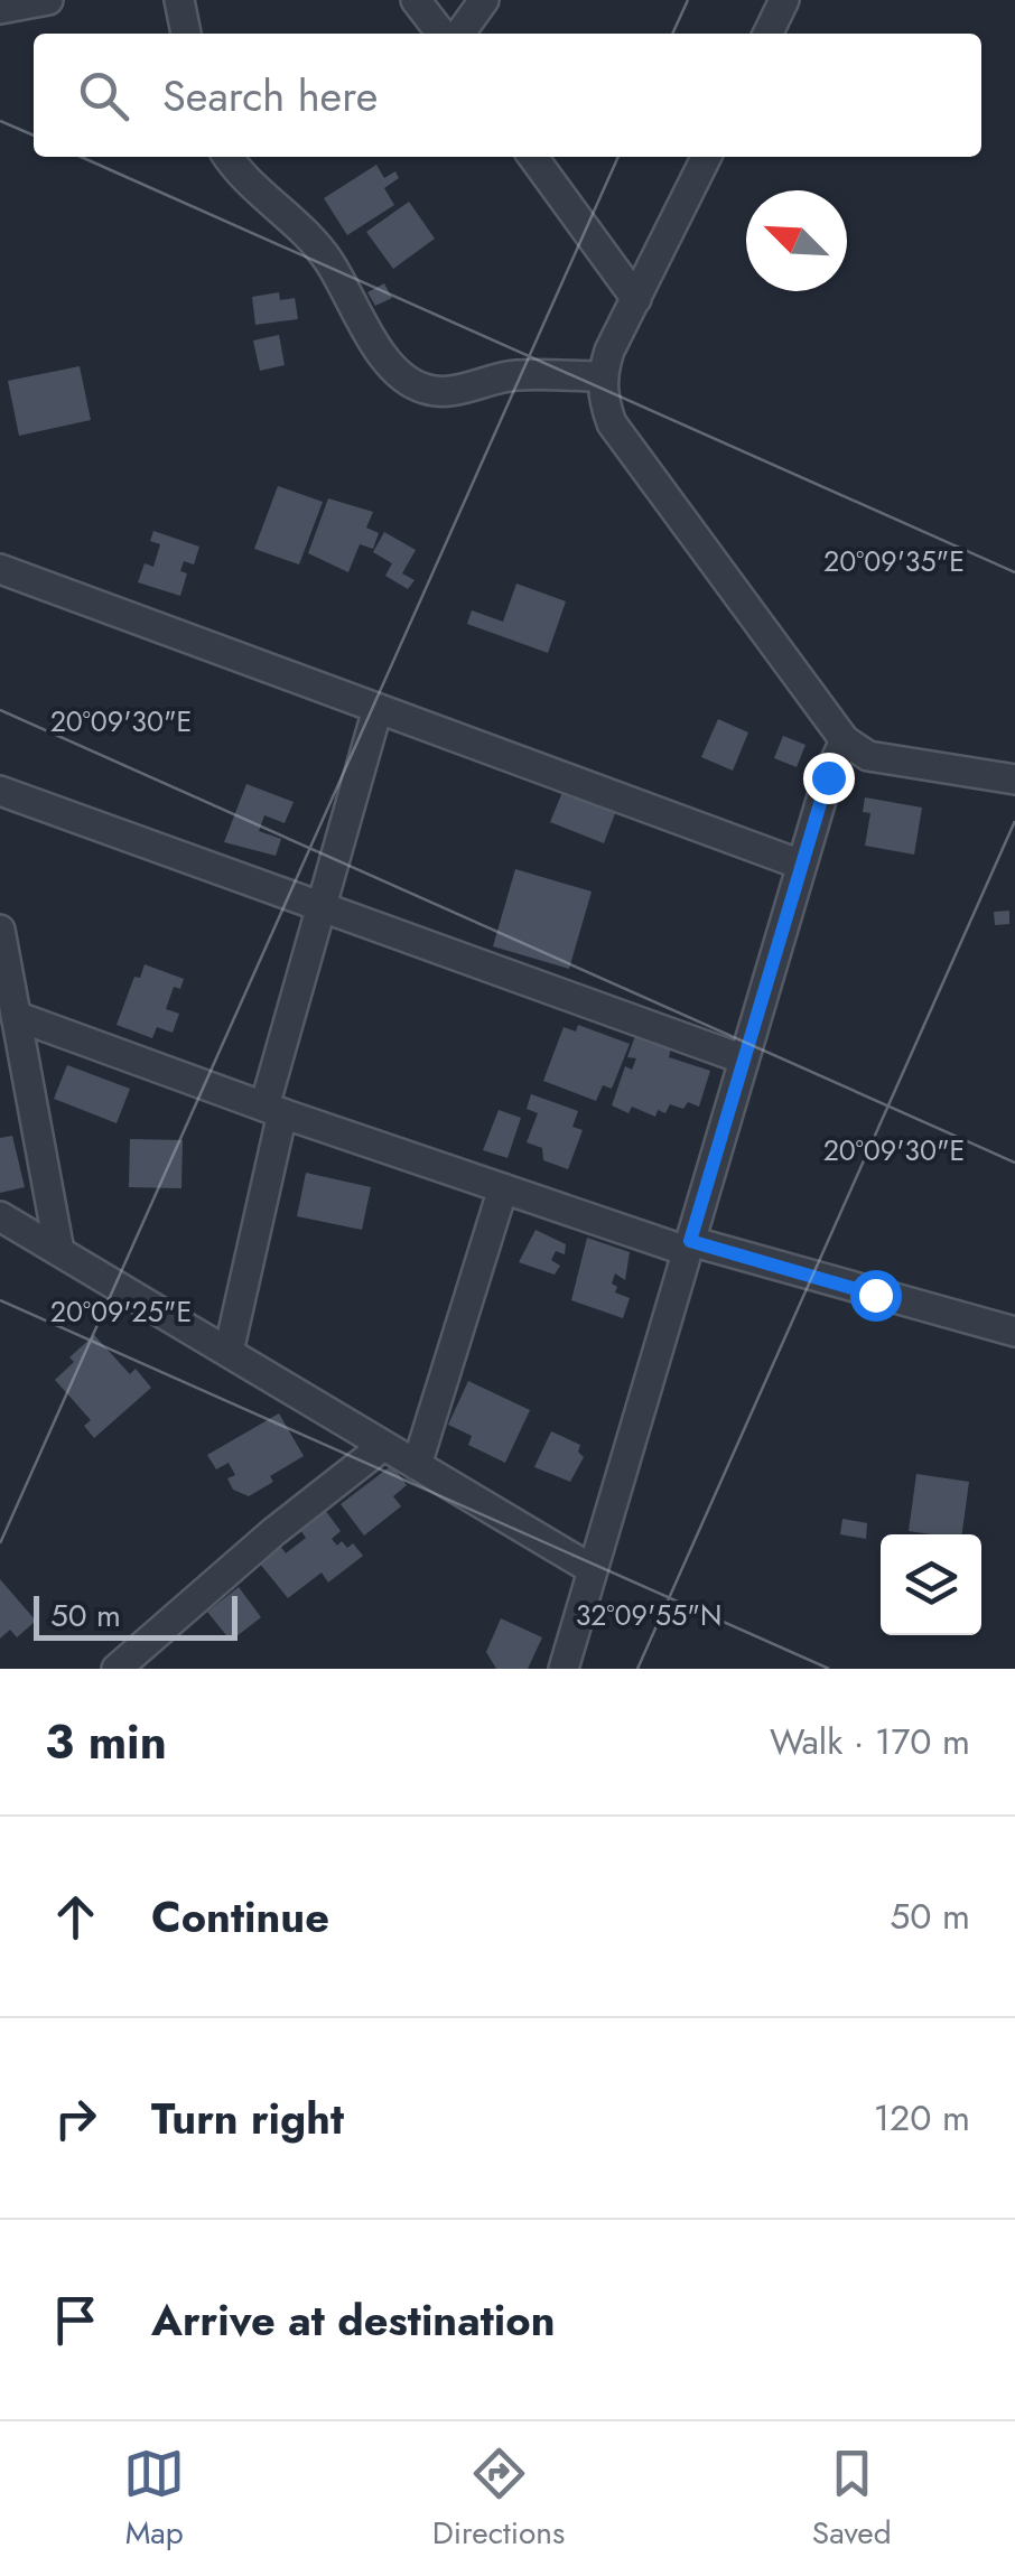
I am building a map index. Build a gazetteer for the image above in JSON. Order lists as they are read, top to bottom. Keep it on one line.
{"scale_bar":"50 m","north":"top left","page":{"search":"Search here","scale":"50 m","heading":["3 min","Walk · 170 m"],"list":[["Continue","50 m"],["Turn right","120 m"],"Arrive at destination"],"nav":["Map","Directions","Saved"]},"coordinates":["20°09'35\"E","20°09'30\"E","20°09'25\"E","32°09'55\"N"]}
